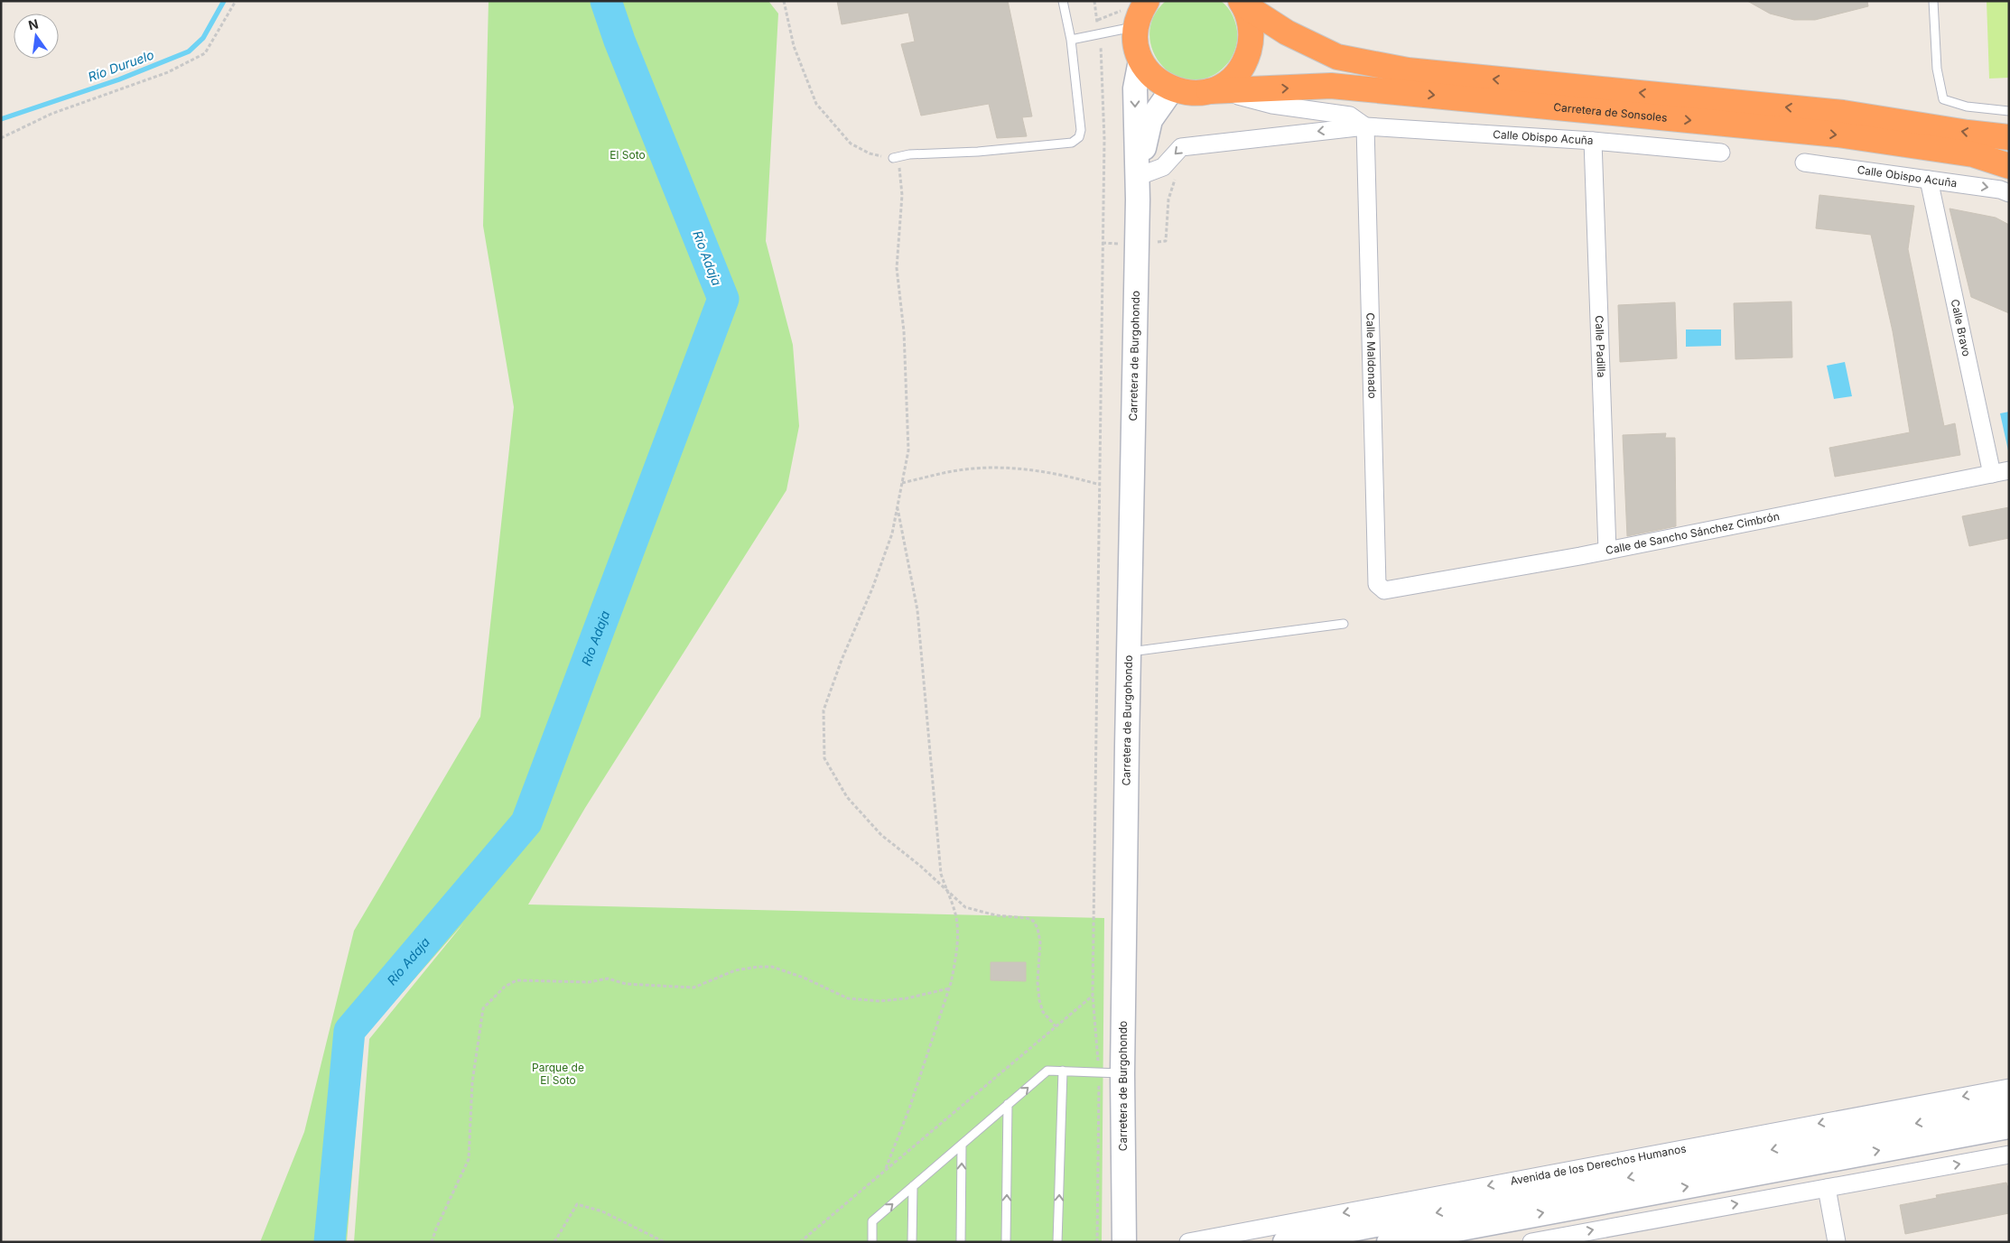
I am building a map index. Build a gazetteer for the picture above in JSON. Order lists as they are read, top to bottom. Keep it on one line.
{"streets":{"highway":["Carretera de Sonsoles"],"main road":["Carretera de Burgohondo","Avenida de los Derechos Humanos"],"street":["Calle Obispo Acuña","Calle Bravo","Calle Padilla","Calle Maldonado","Calle de Sancho Sánchez Cimbrón"]},"crossings":[["Carretera de Sonsoles","Calle Obispo Acuña"],["Carretera de Sonsoles","Carretera de Burgohondo"],["Calle Obispo Acuña","Calle Bravo"],["Calle Obispo Acuña","Calle Padilla"],["Calle Obispo Acuña","Calle Maldonado"],["Calle Obispo Acuña","Carretera de Burgohondo"],["Calle Bravo","Calle de Sancho Sánchez Cimbrón"],["Calle Padilla","Calle de Sancho Sánchez Cimbrón"],["Calle Maldonado","Calle de Sancho Sánchez Cimbrón"]],"water":["Río Duruelo","Río Adaja"],"parks":["El Soto","Parque de El Soto"],"north":"top"}
